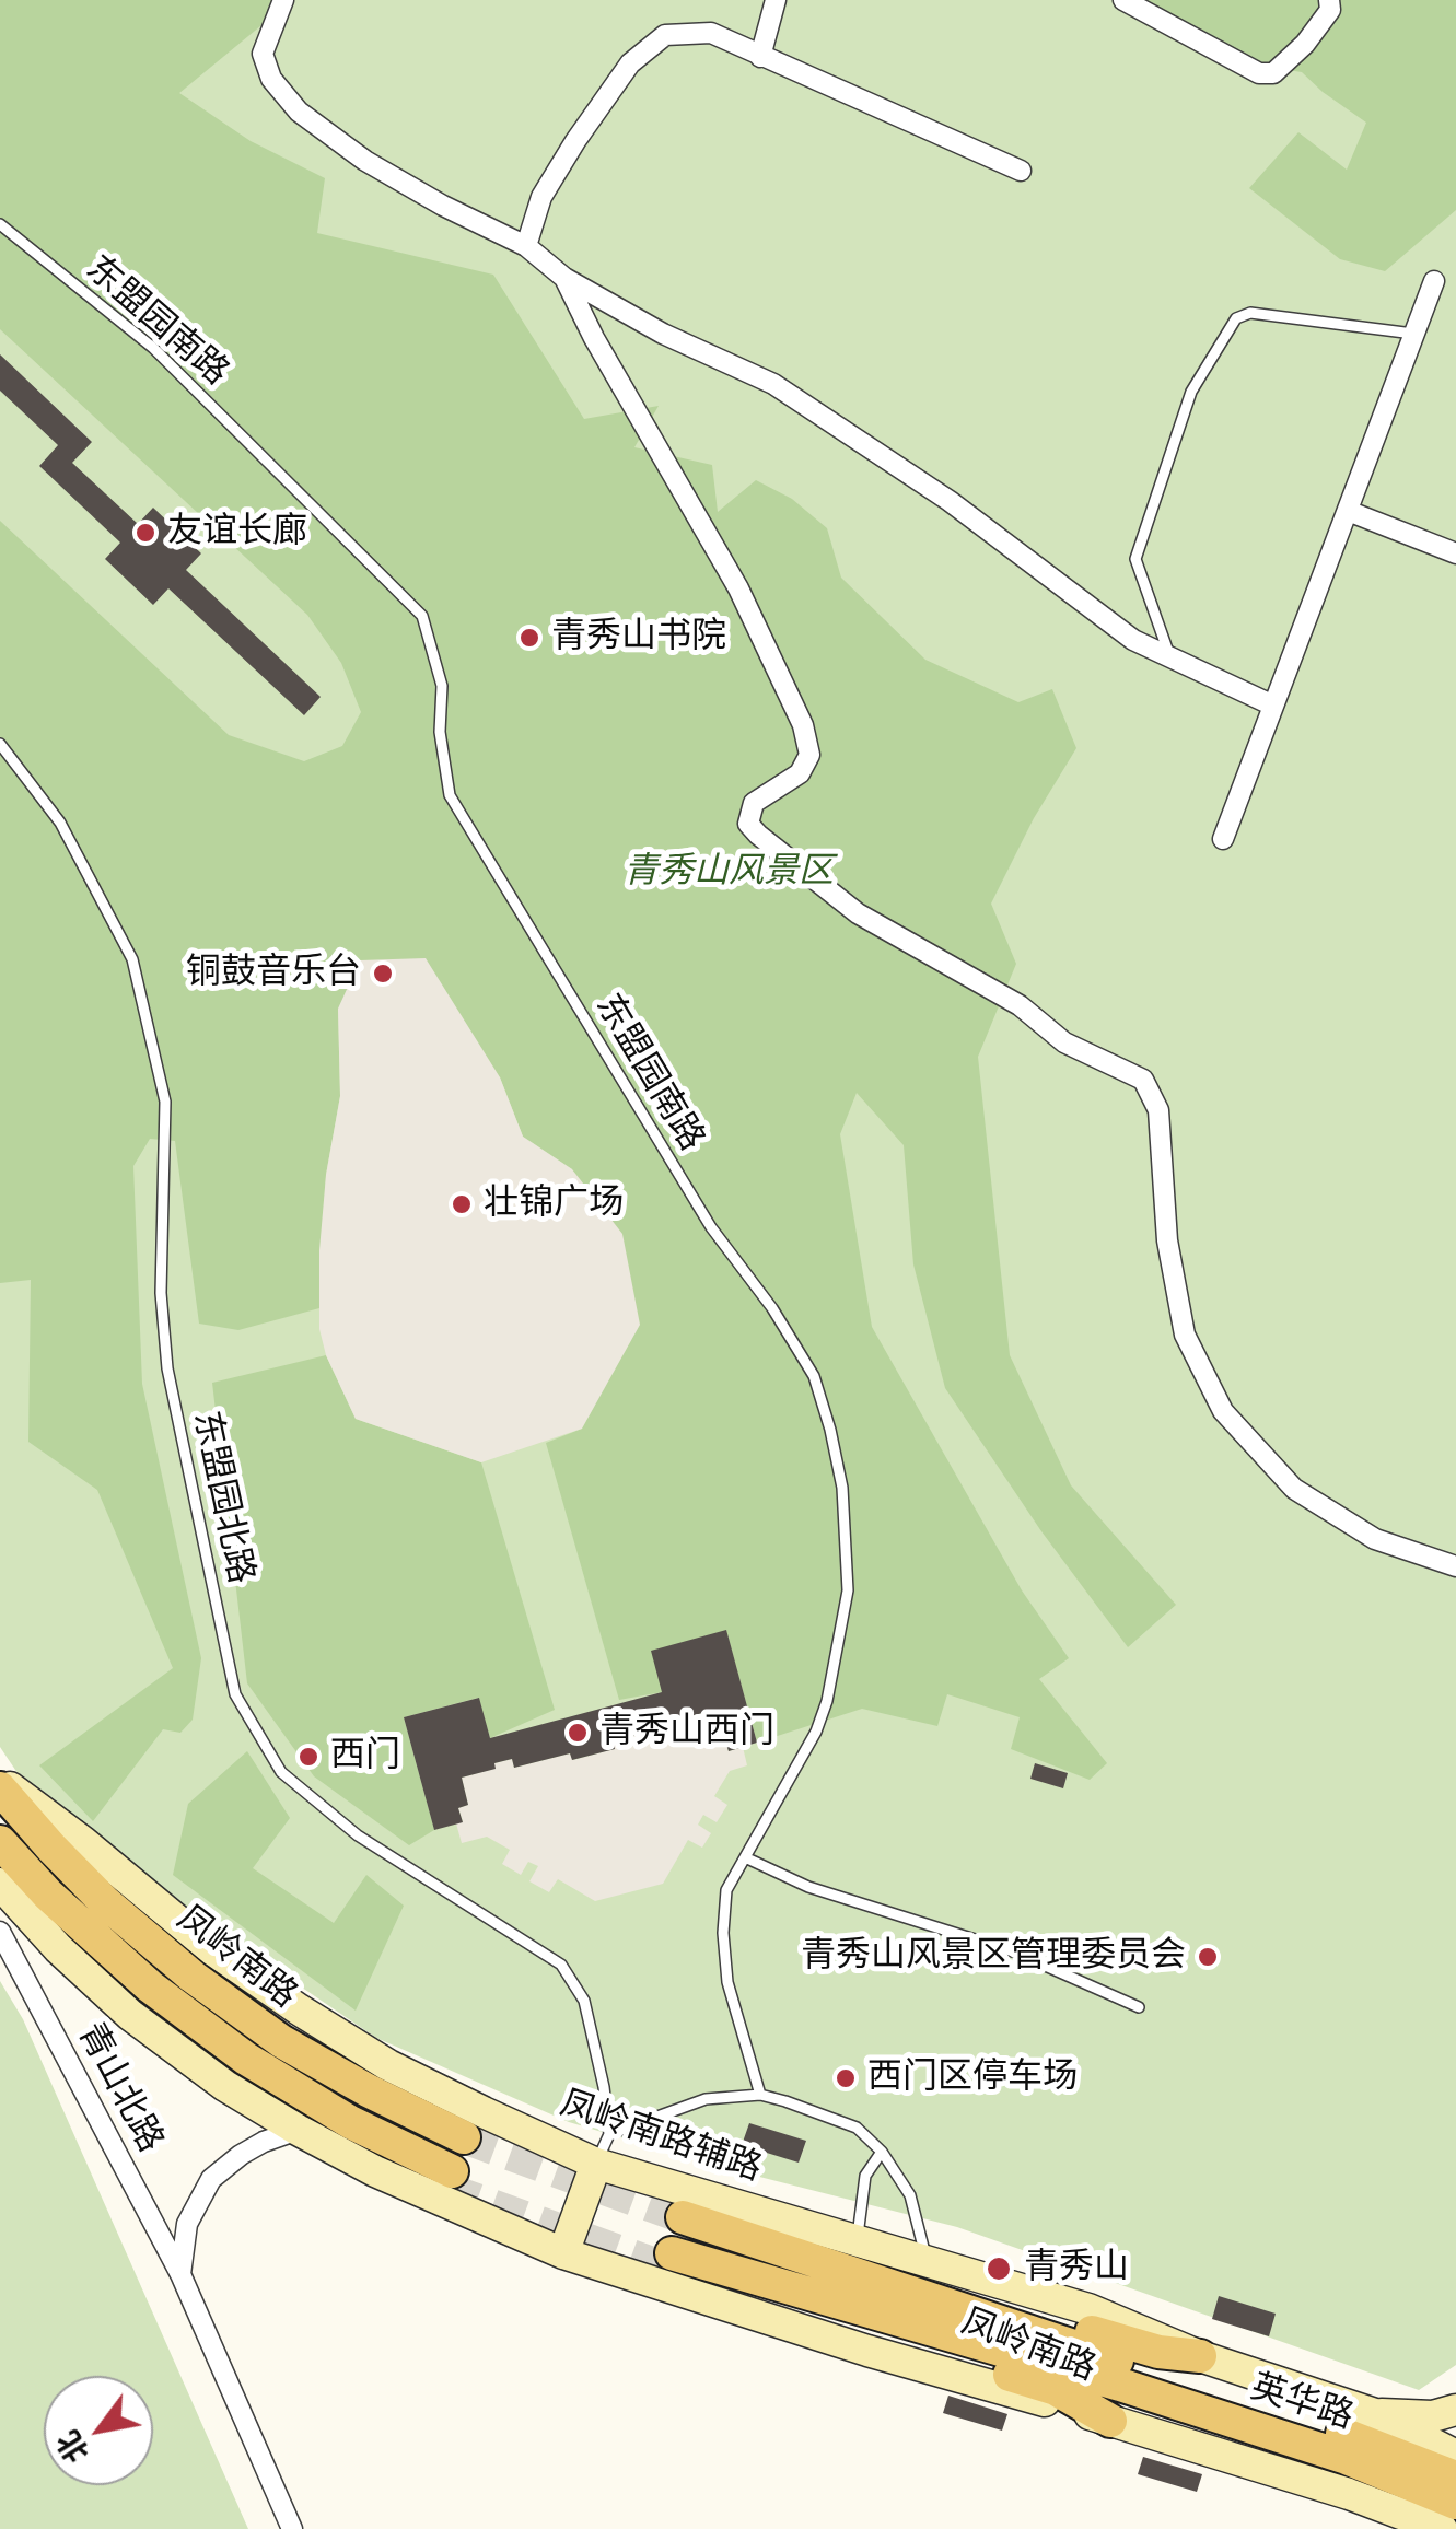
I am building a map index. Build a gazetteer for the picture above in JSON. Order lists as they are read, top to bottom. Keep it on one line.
{"streets":{"main road":["凤岭南路","英华路"],"street":["青山北路","凤岭南路辅路"],"lane":["东盟园南路","东盟园北路"]},"crossings":[["凤岭南路","凤岭南路辅路"],["凤岭南路","英华路"]],"parks":["青秀山风景区"],"places":["友谊长廊","青秀山书院","铜鼓音乐台","壮锦广场","青秀山西门","西门","青秀山风景区管理委员会","西门区停车场","青秀山"],"north":"bottom left"}
